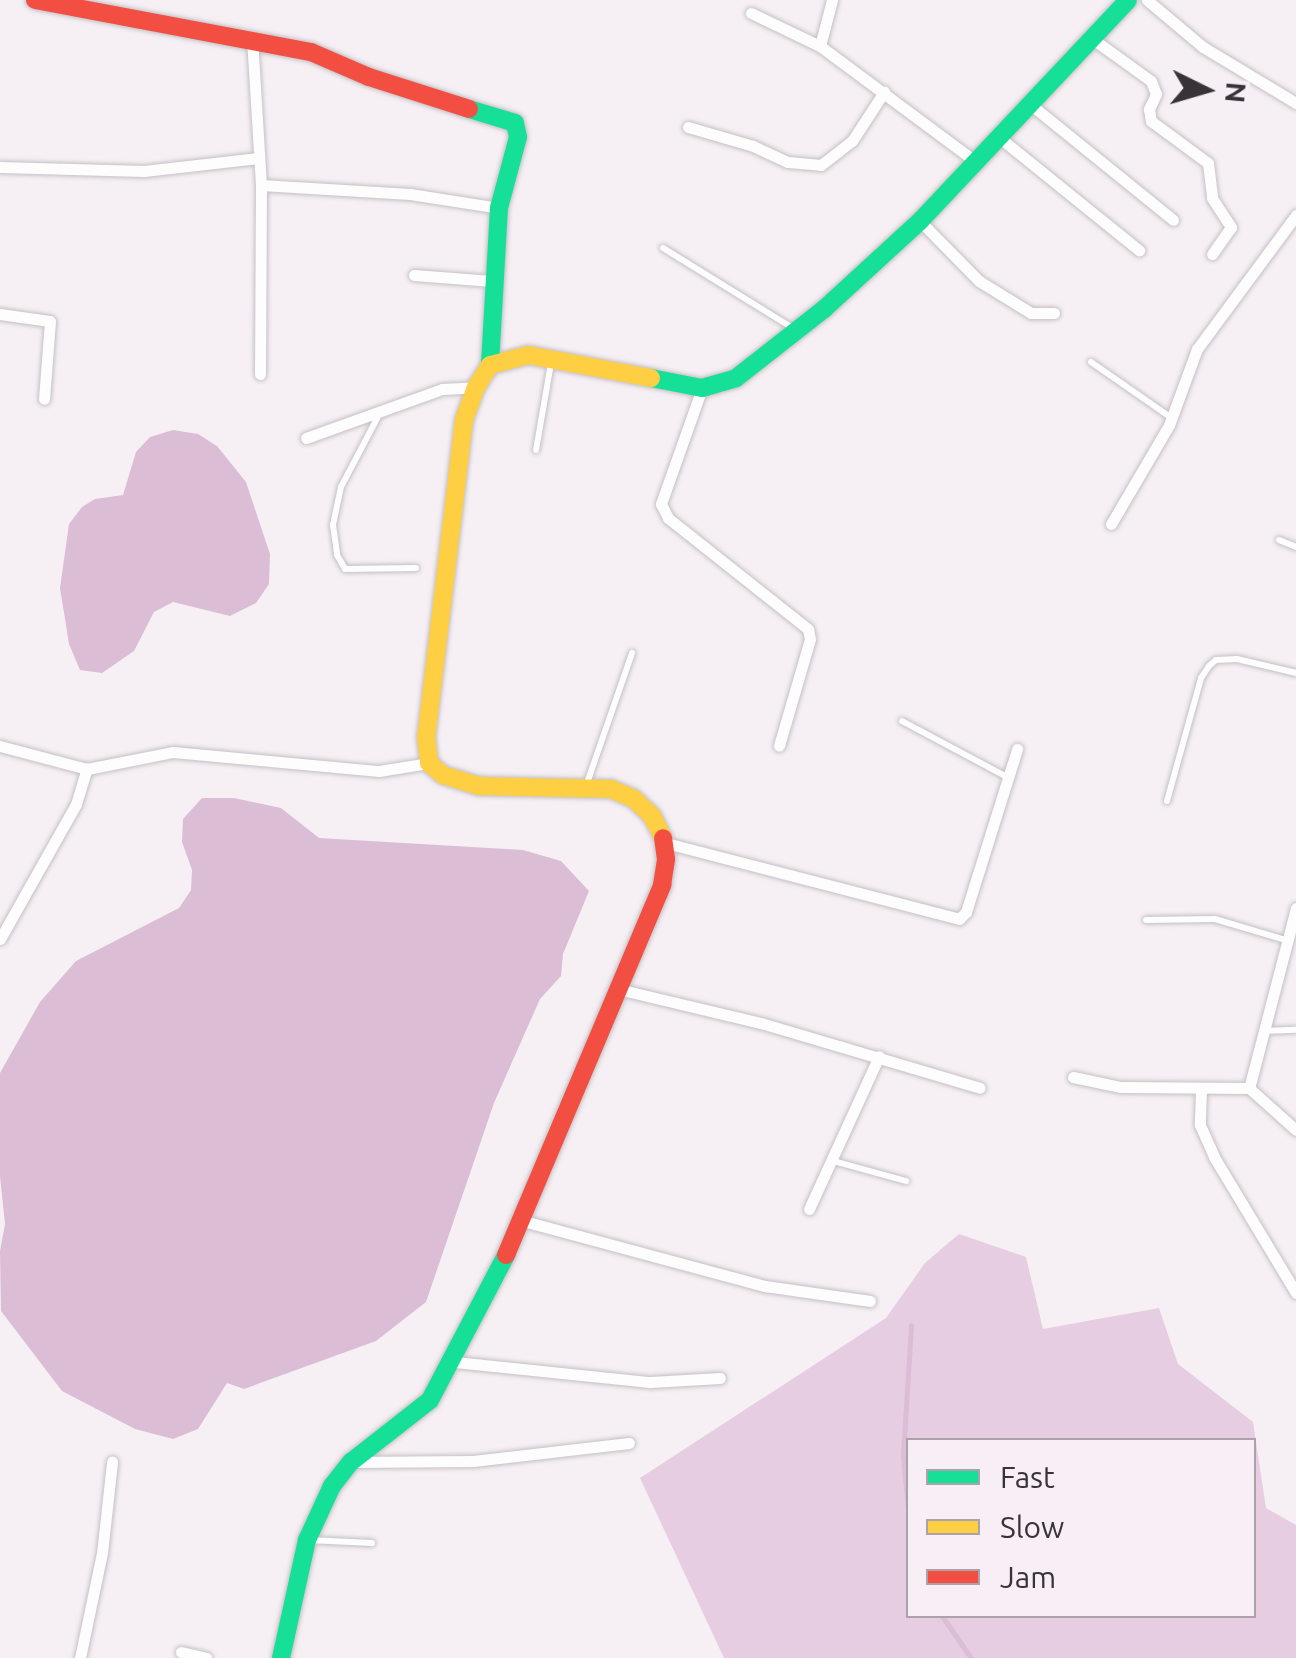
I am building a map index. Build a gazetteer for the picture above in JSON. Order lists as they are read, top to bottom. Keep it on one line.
{"legend":["Fast","Slow","Jam"],"north":"right"}
